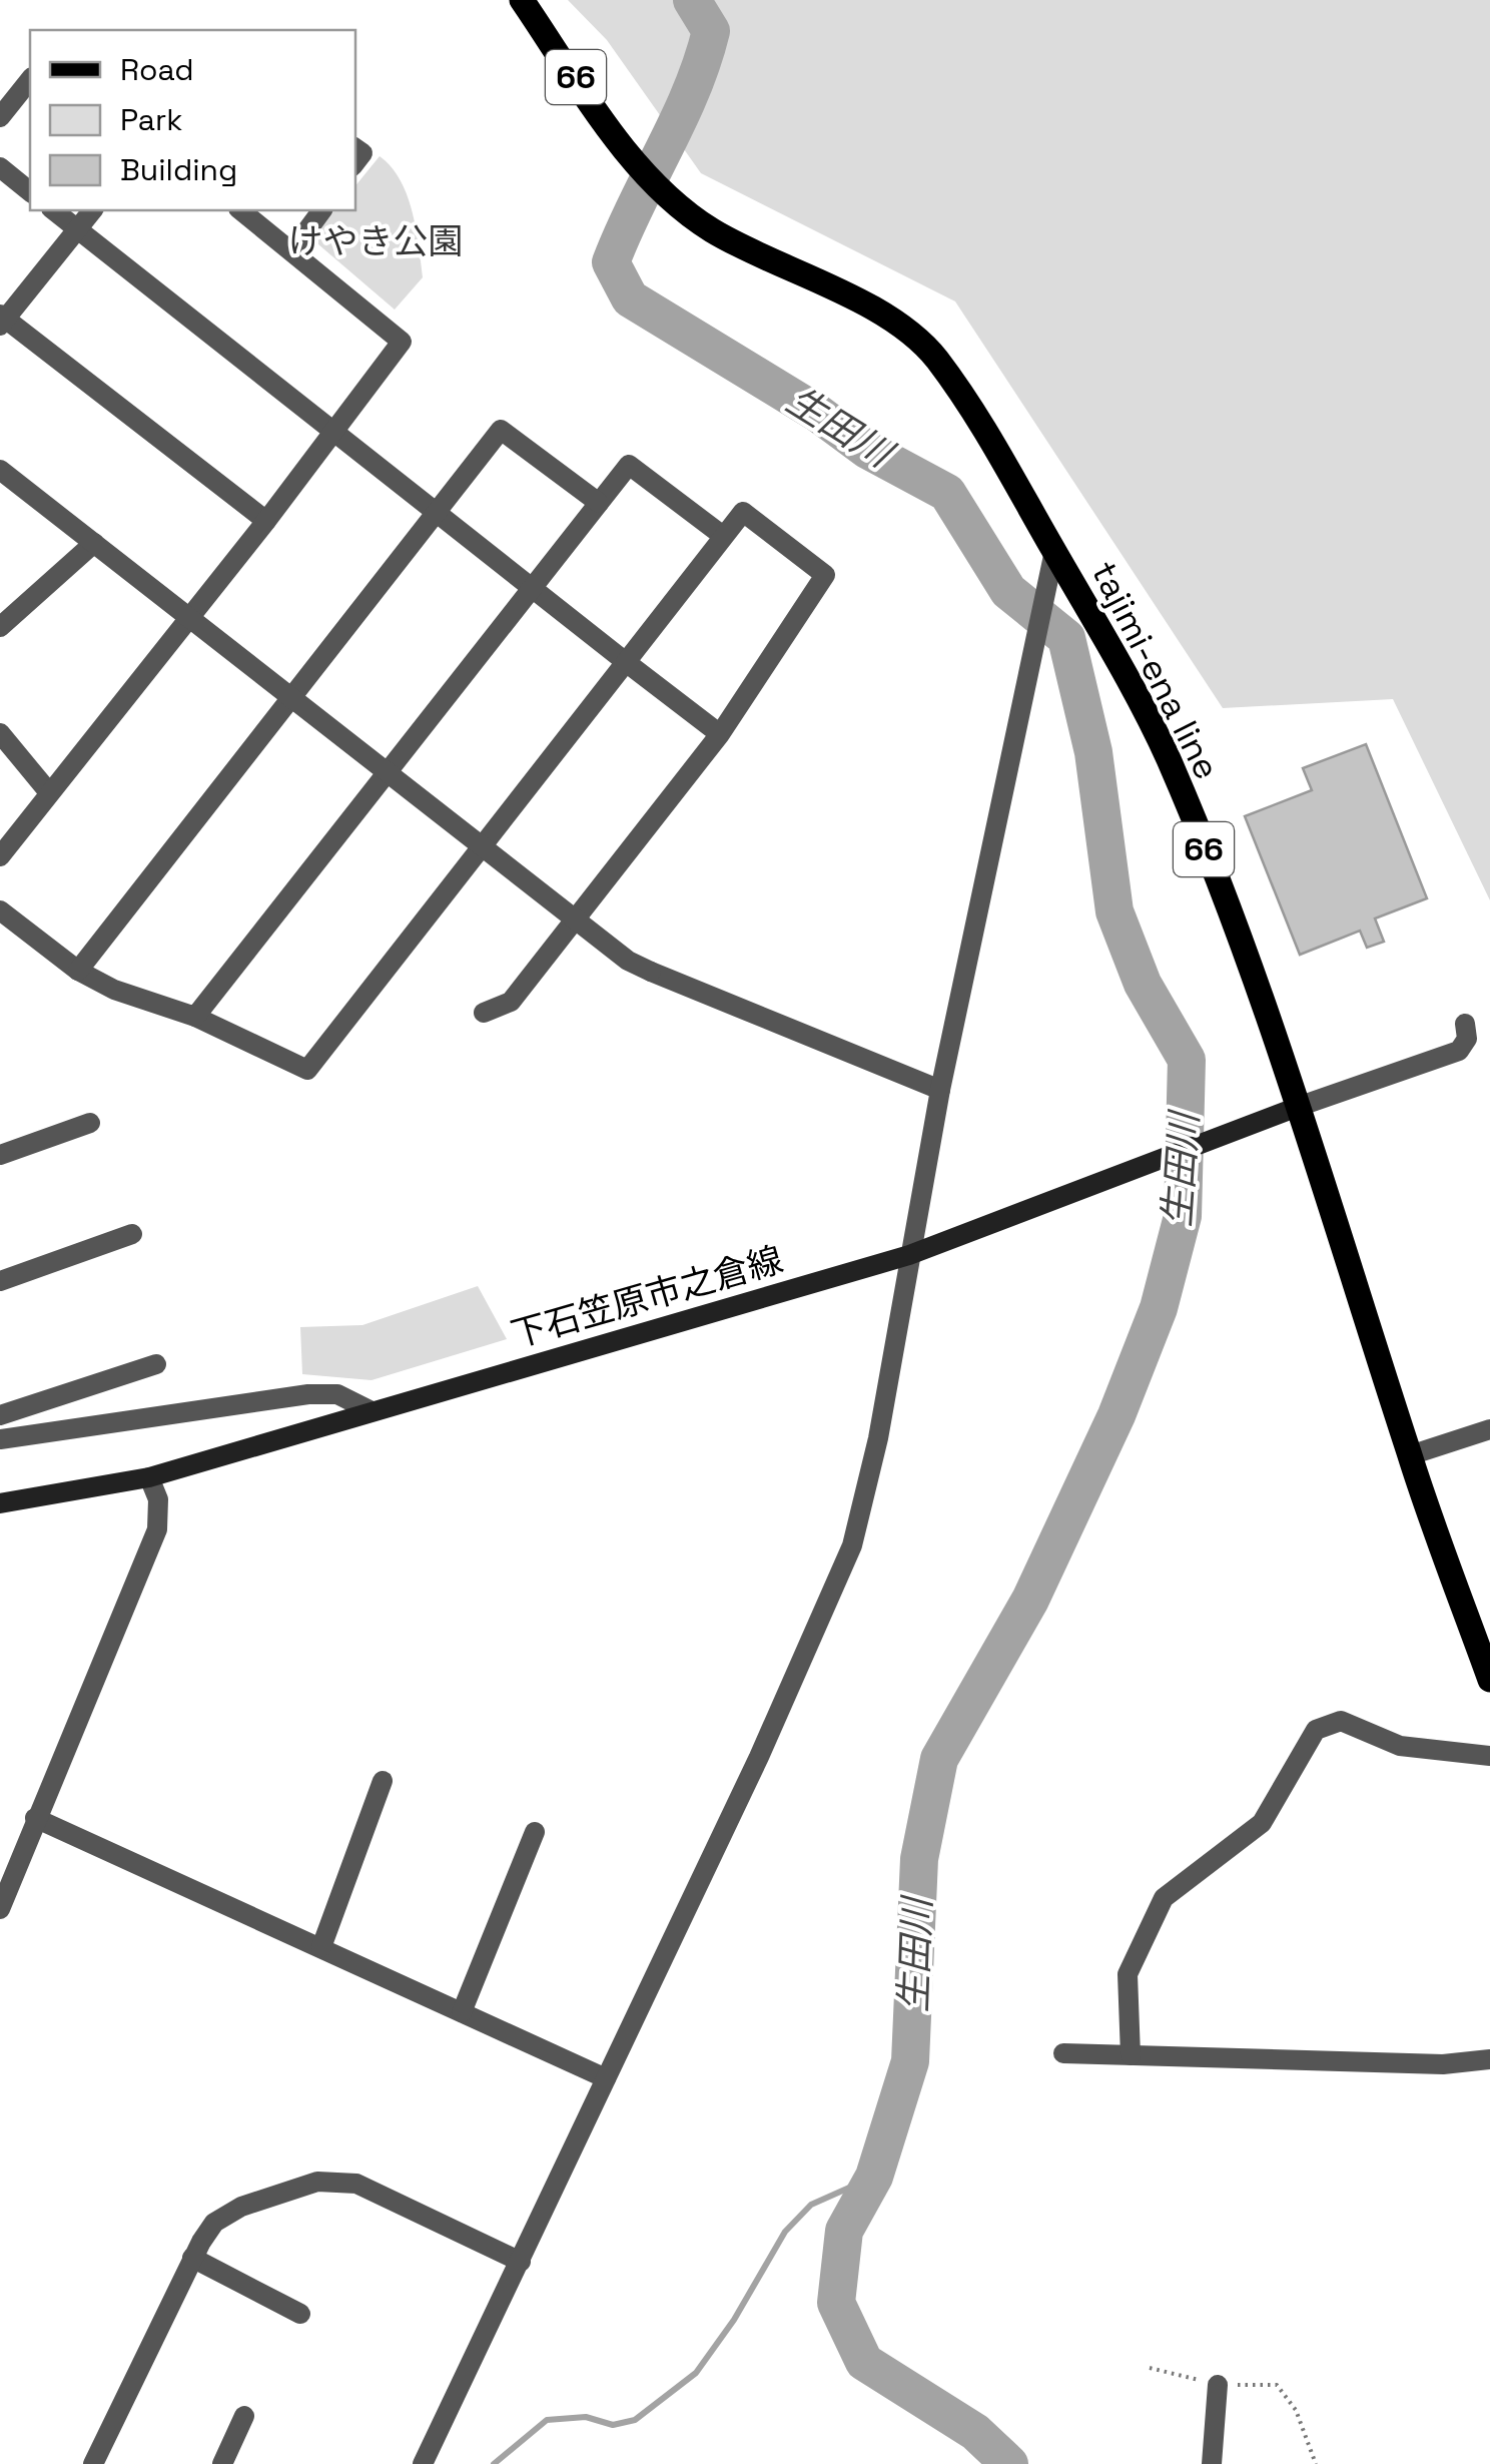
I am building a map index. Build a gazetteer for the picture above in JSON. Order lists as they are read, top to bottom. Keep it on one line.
{"streets":{"main road":["66","tajimi-ena line","下石笠原市之倉線"]},"crossings":[["tajimi-ena line","下石笠原市之倉線"]],"water":["生田川"],"parks":["けやき公園"],"legend":["Road","Park","Building"]}
